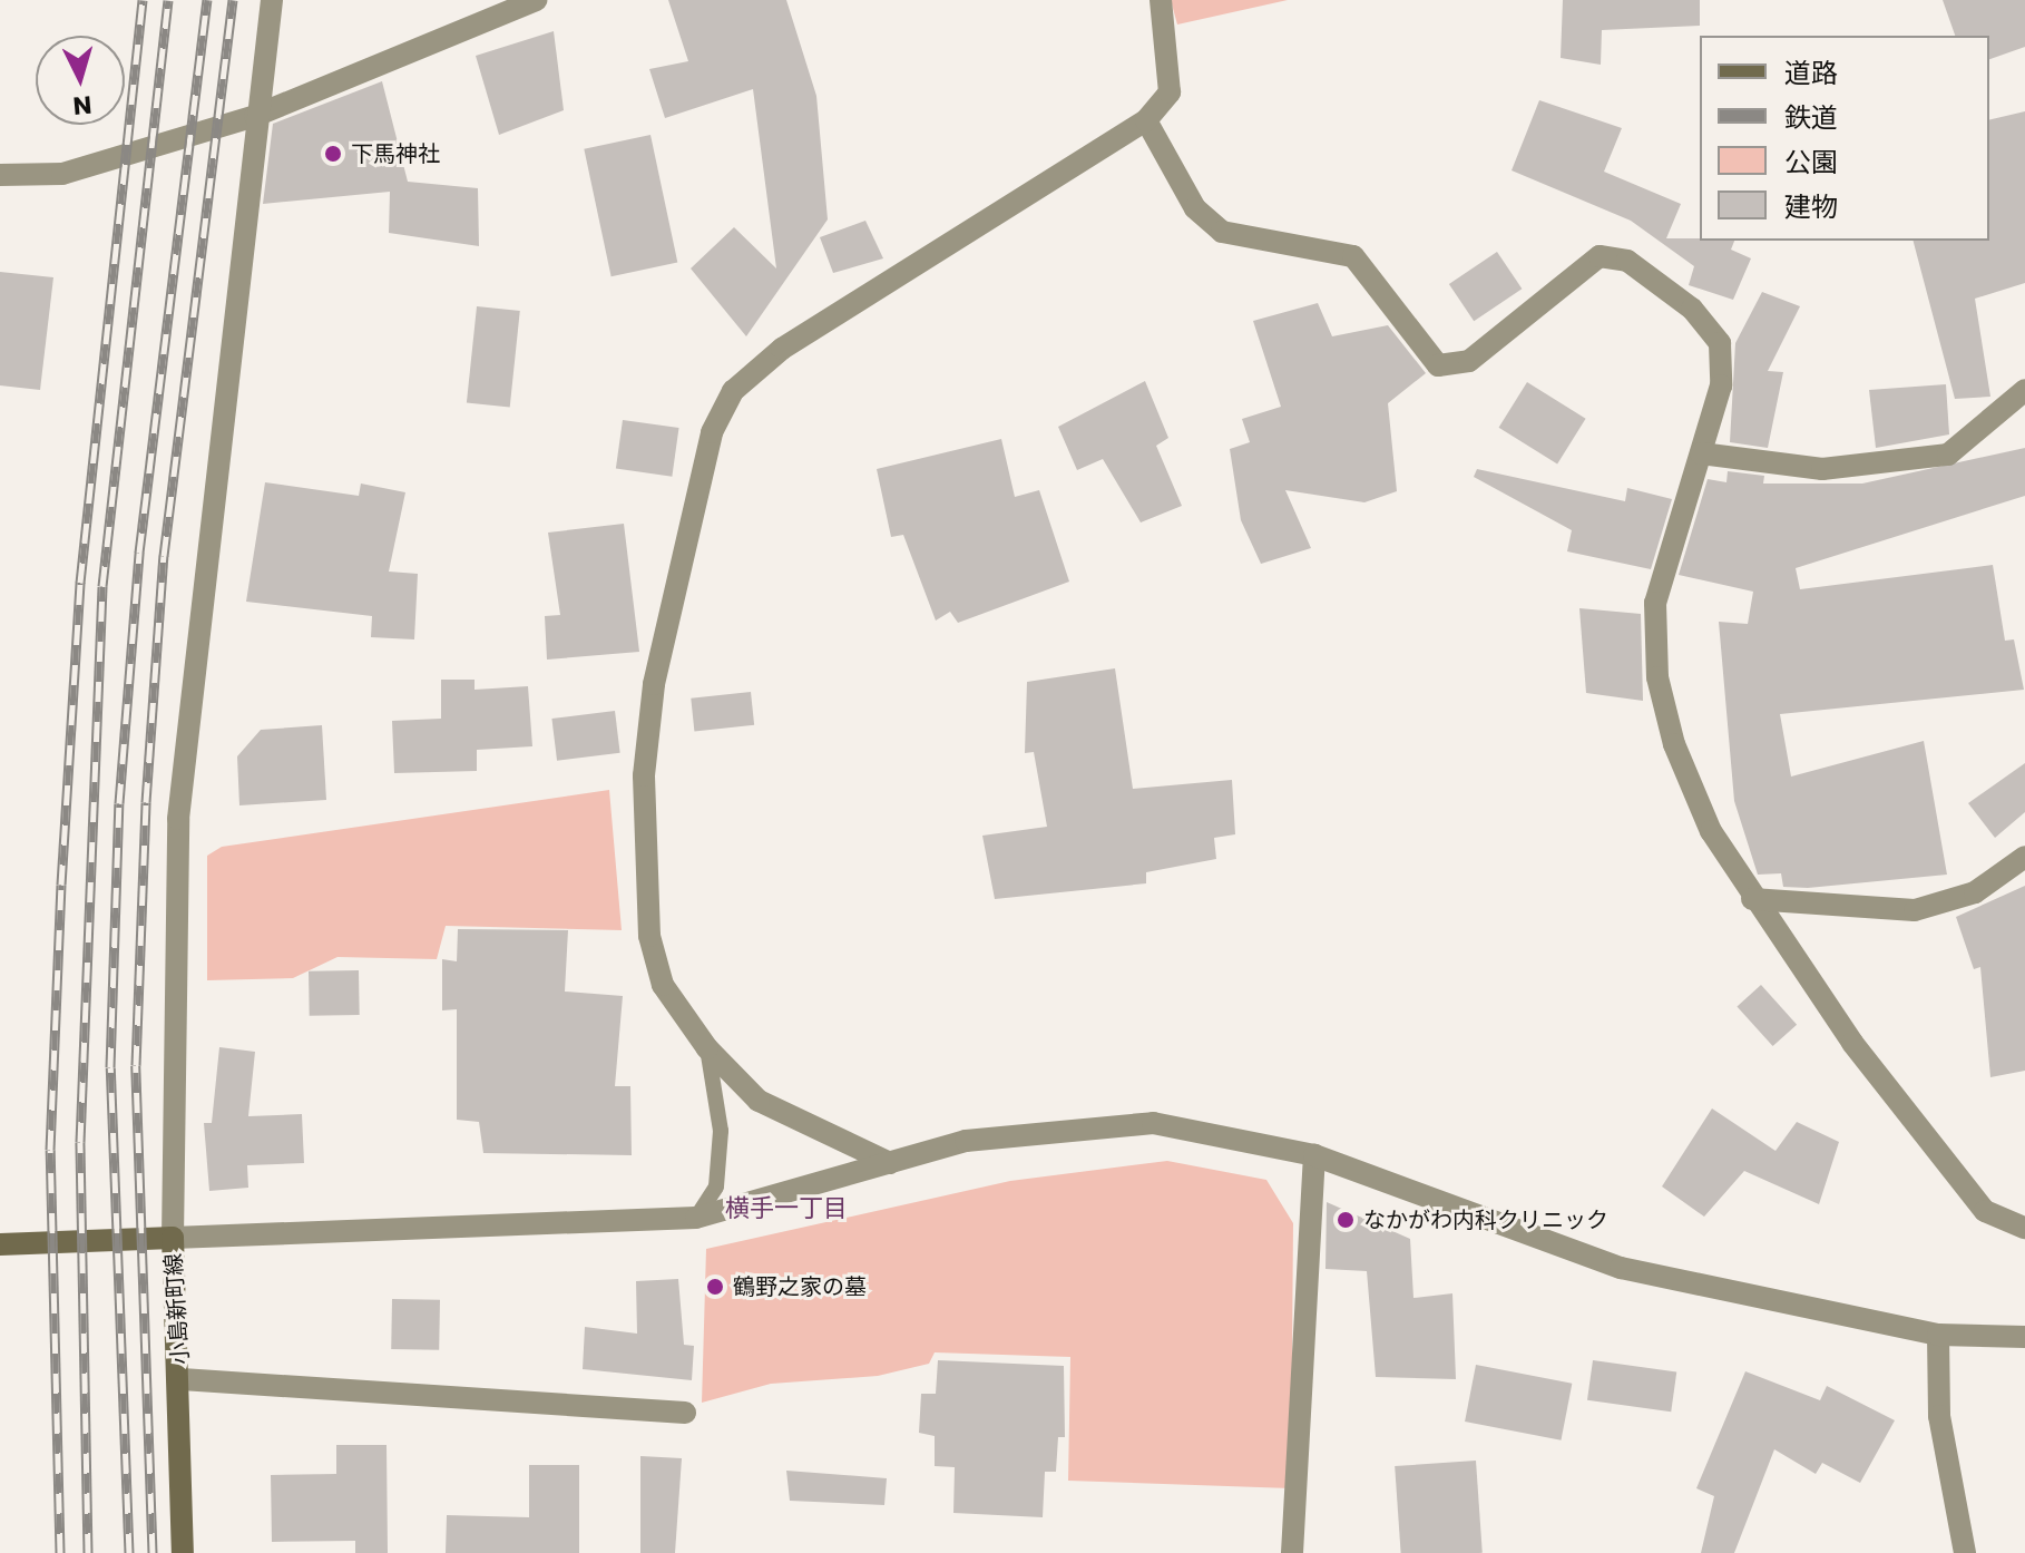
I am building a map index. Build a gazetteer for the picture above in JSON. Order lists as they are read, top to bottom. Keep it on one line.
{"streets":{"main road":["小島新町線"]},"districts":["横手一丁目"],"places":["下馬神社","なかがわ内科クリニック","鶴野之家の墓"],"legend":["道路","鉄道","公園","建物"],"north":"bottom"}
